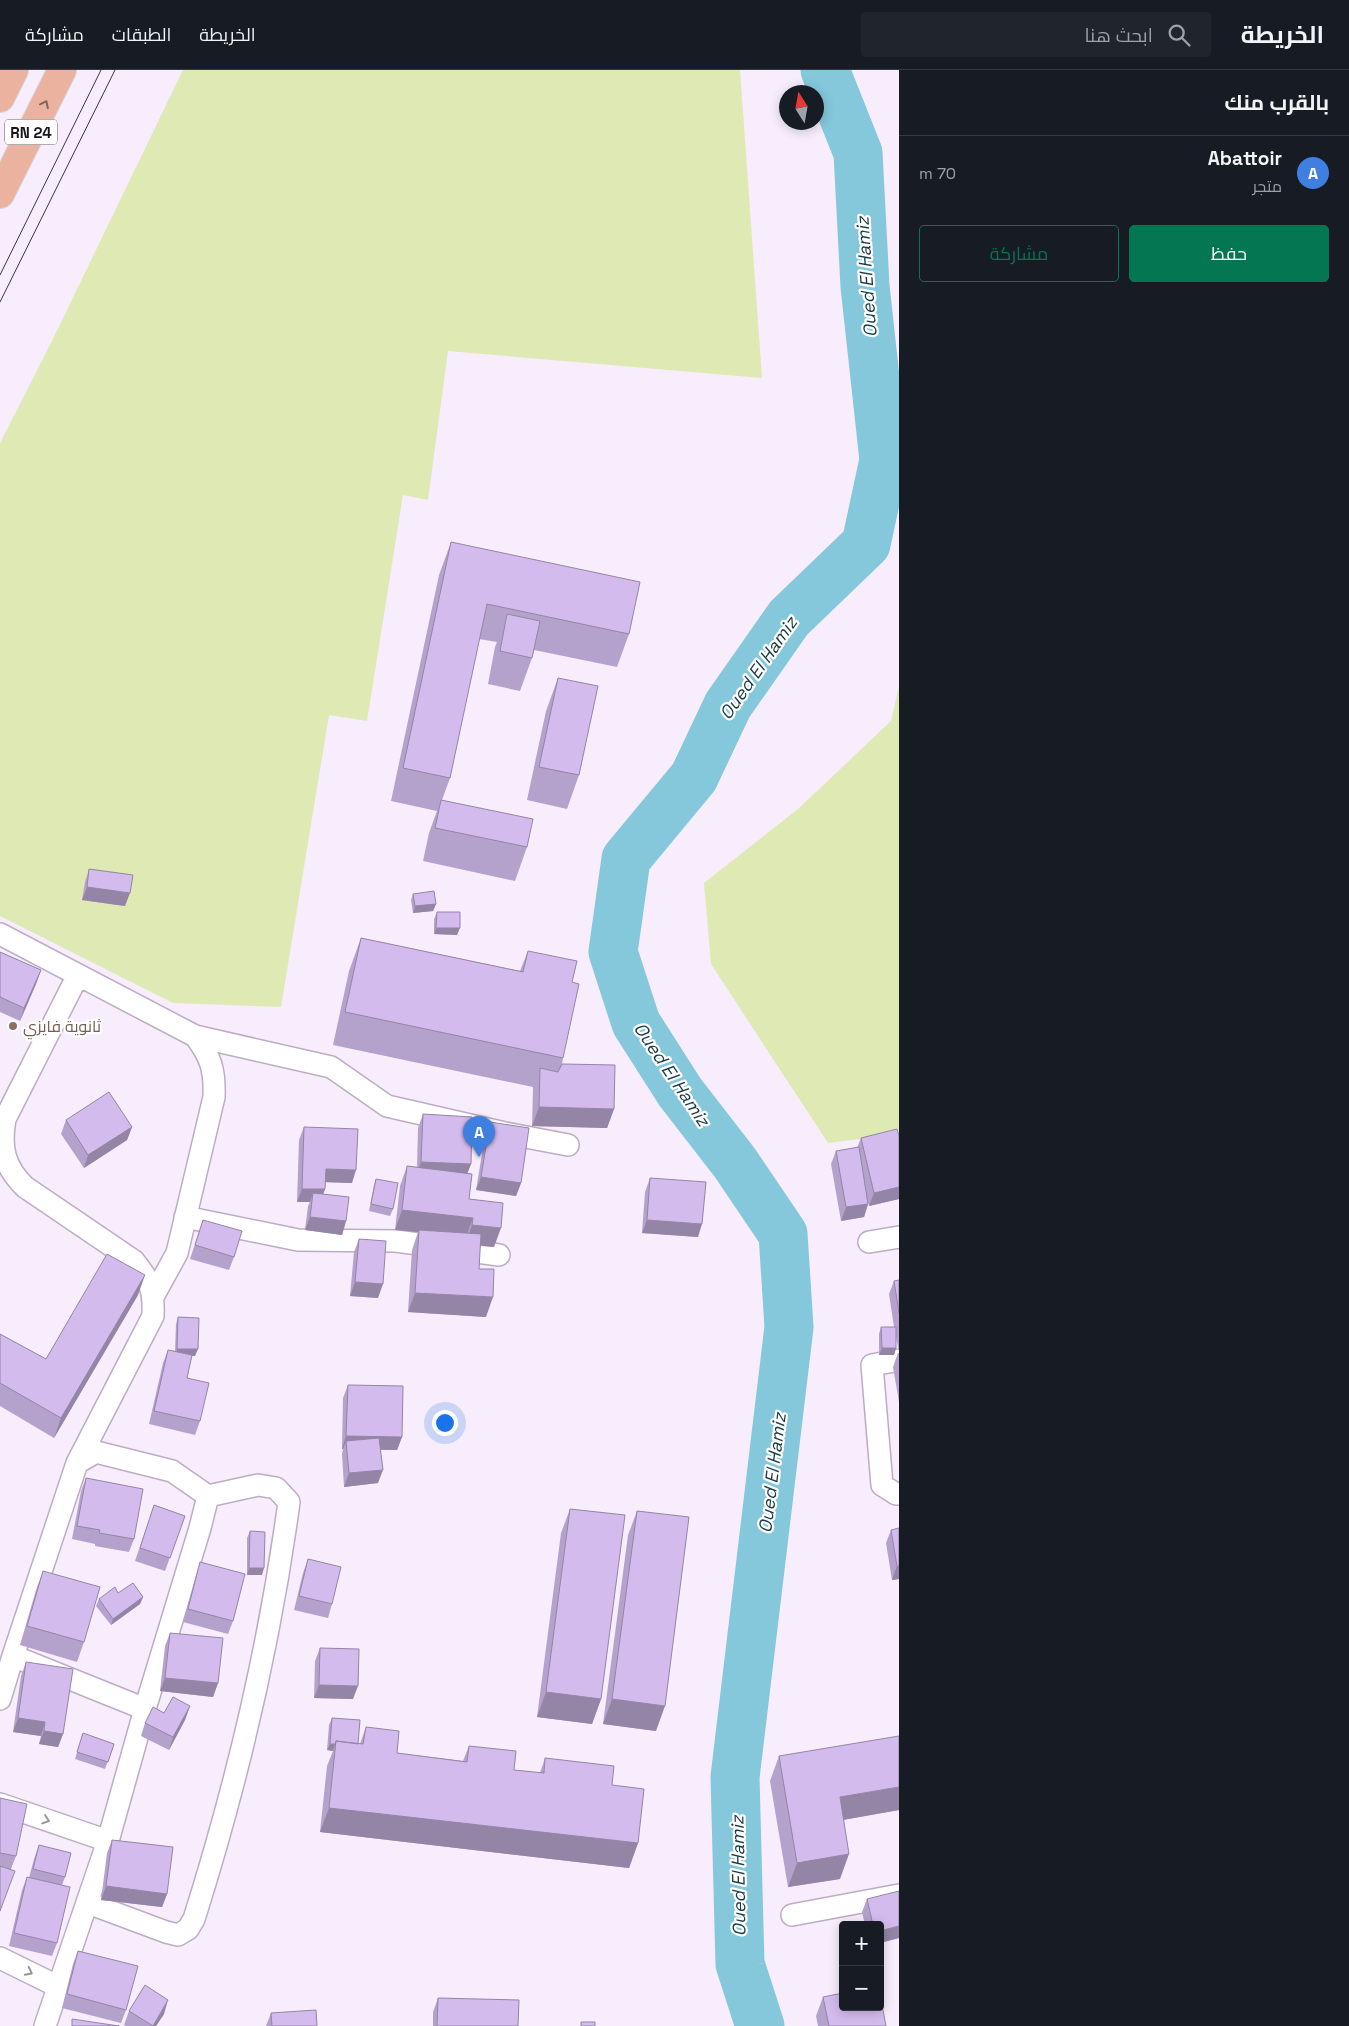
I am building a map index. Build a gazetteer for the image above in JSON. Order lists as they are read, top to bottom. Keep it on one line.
{"streets":{"main road":["RN 24"]},"water":["Oued El Hamiz"],"places":["ثانوية فايزي"],"north":"top","page":{"header":"الخريطة","search":"ابحث هنا","nav":["الخريطة","الطبقات","مشاركة"],"heading":"بالقرب منك","list":[{"mark":"A","name":"Abattoir","note":"متجر","value":"70 m"}],"buttons":["حفظ","مشاركة"],"pins":"A","map_buttons":["+","−"]}}
